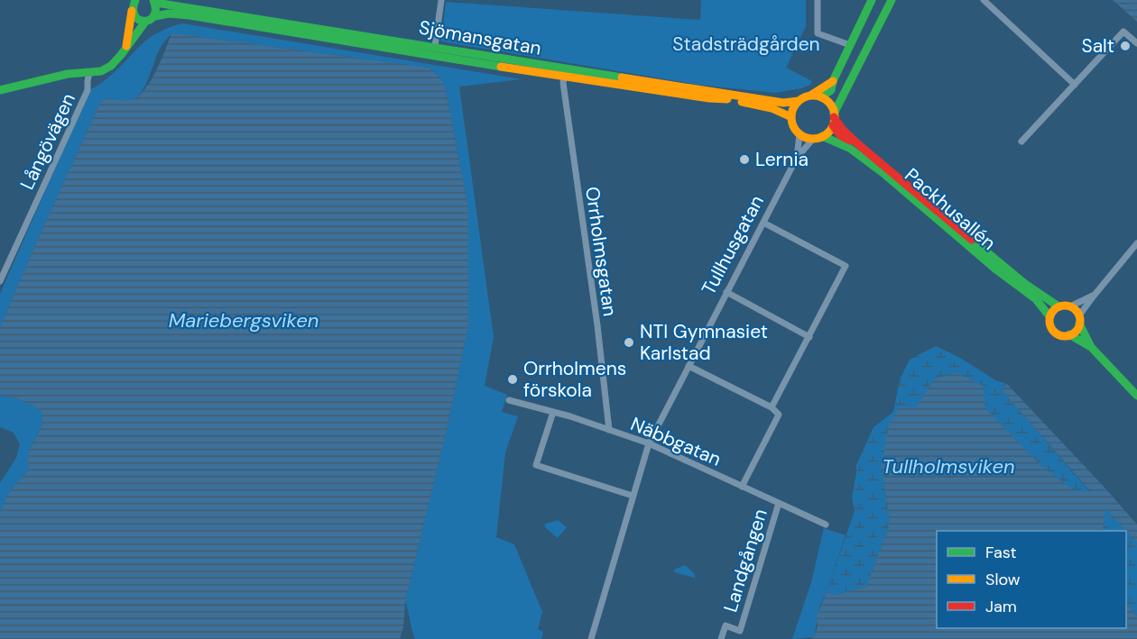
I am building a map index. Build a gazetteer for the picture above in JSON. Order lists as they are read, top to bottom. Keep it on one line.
{"streets":{"street":["Sjömansgatan","Långövägen","Packhusallén","Tullhusgatan","Orrholmsgatan","Näbbgatan","Landgången"]},"crossings":[["Sjömansgatan","Packhusallén"],["Sjömansgatan","Tullhusgatan"],["Sjömansgatan","Orrholmsgatan"],["Packhusallén","Tullhusgatan"],["Tullhusgatan","Näbbgatan"],["Orrholmsgatan","Näbbgatan"],["Näbbgatan","Landgången"]],"water":["Mariebergsviken","Tullholmsviken"],"parks":["Stadsträdgården"],"places":["Salt","Lernia","NTI Gymnasiet Karlstad","Orrholmens förskola"],"legend":["Fast","Slow","Jam"]}
